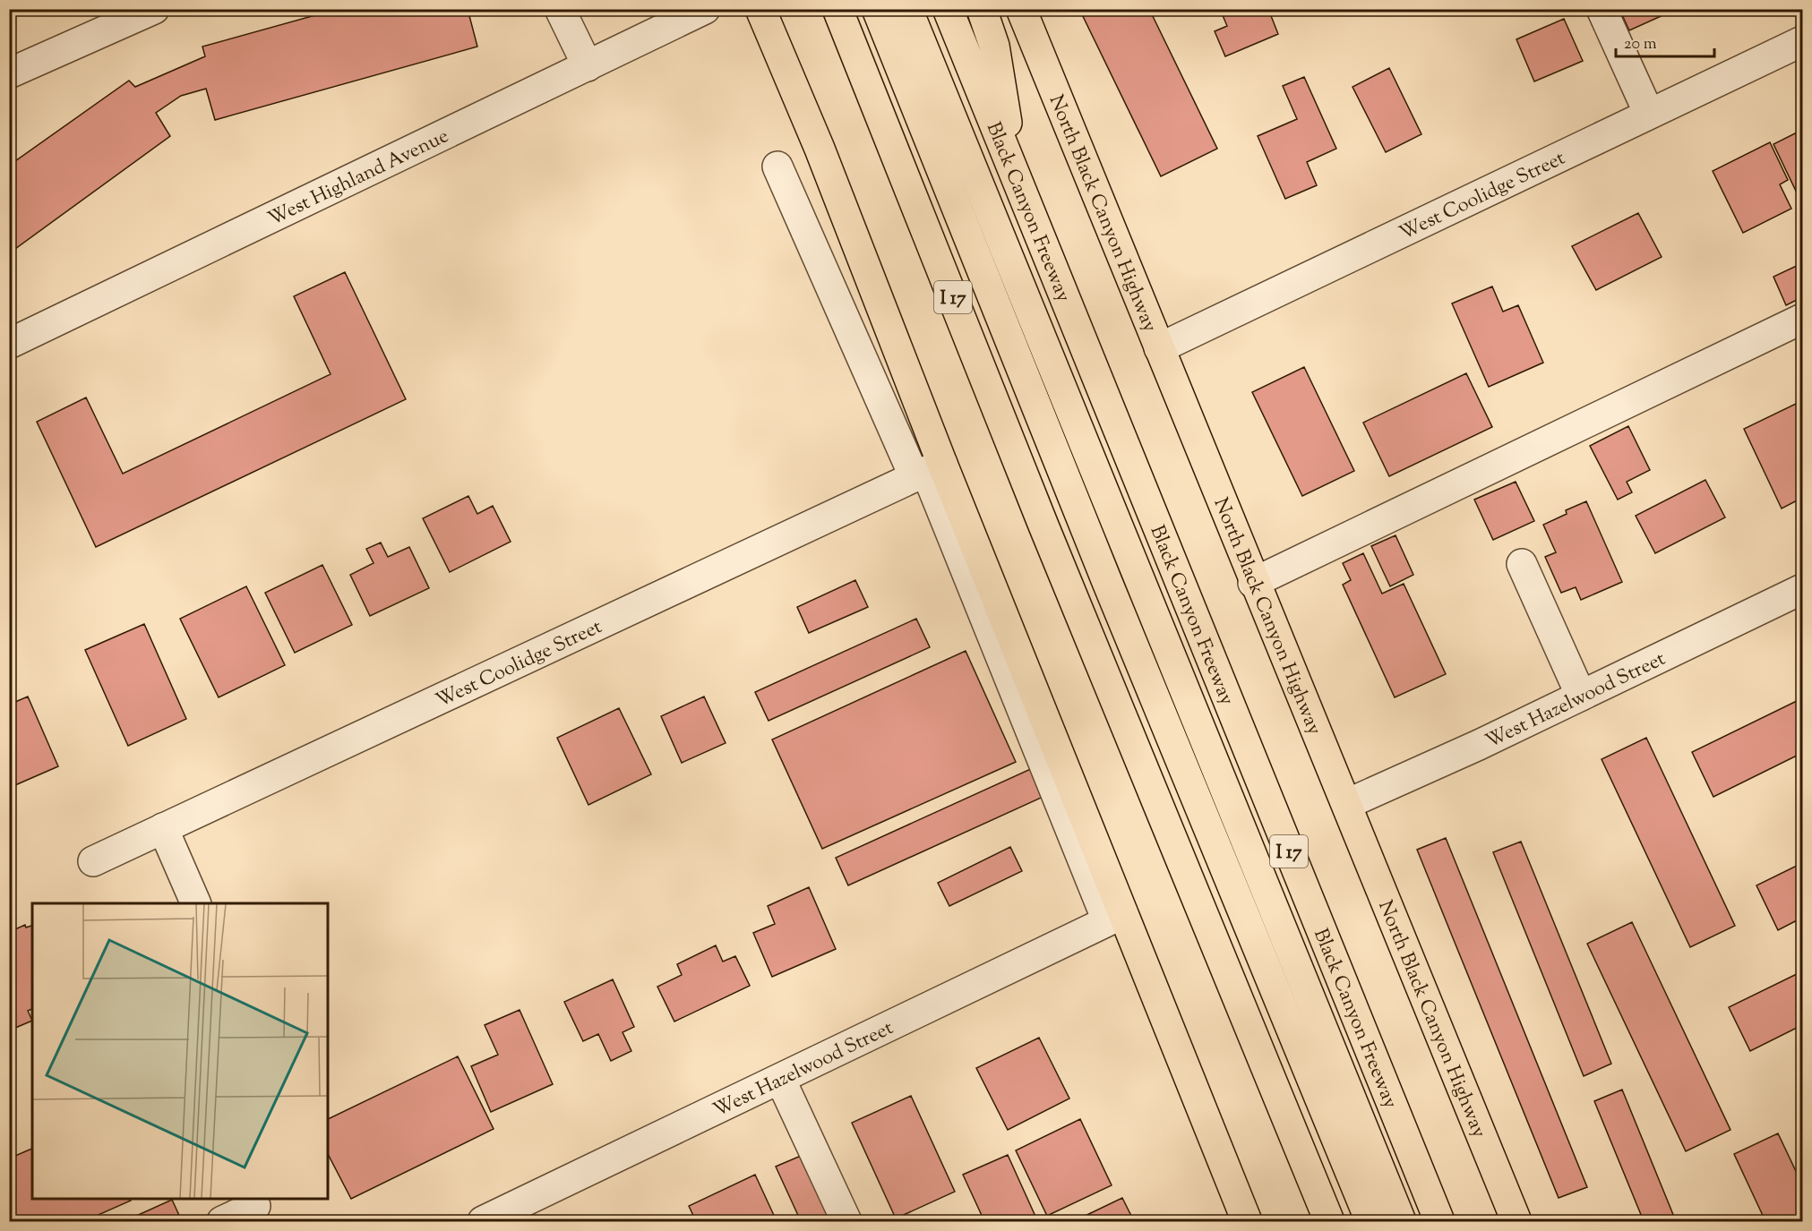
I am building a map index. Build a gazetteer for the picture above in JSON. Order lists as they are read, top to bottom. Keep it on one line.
{"streets":{"main road":["Black Canyon Freeway","North Black Canyon Highway","I 17"],"street":["West Highland Avenue","West Coolidge Street","West Hazelwood Street"]},"crossings":[["West Coolidge Street","North Black Canyon Highway"],["North Black Canyon Highway","West Hazelwood Street"]],"scale_bar":"20 m"}
